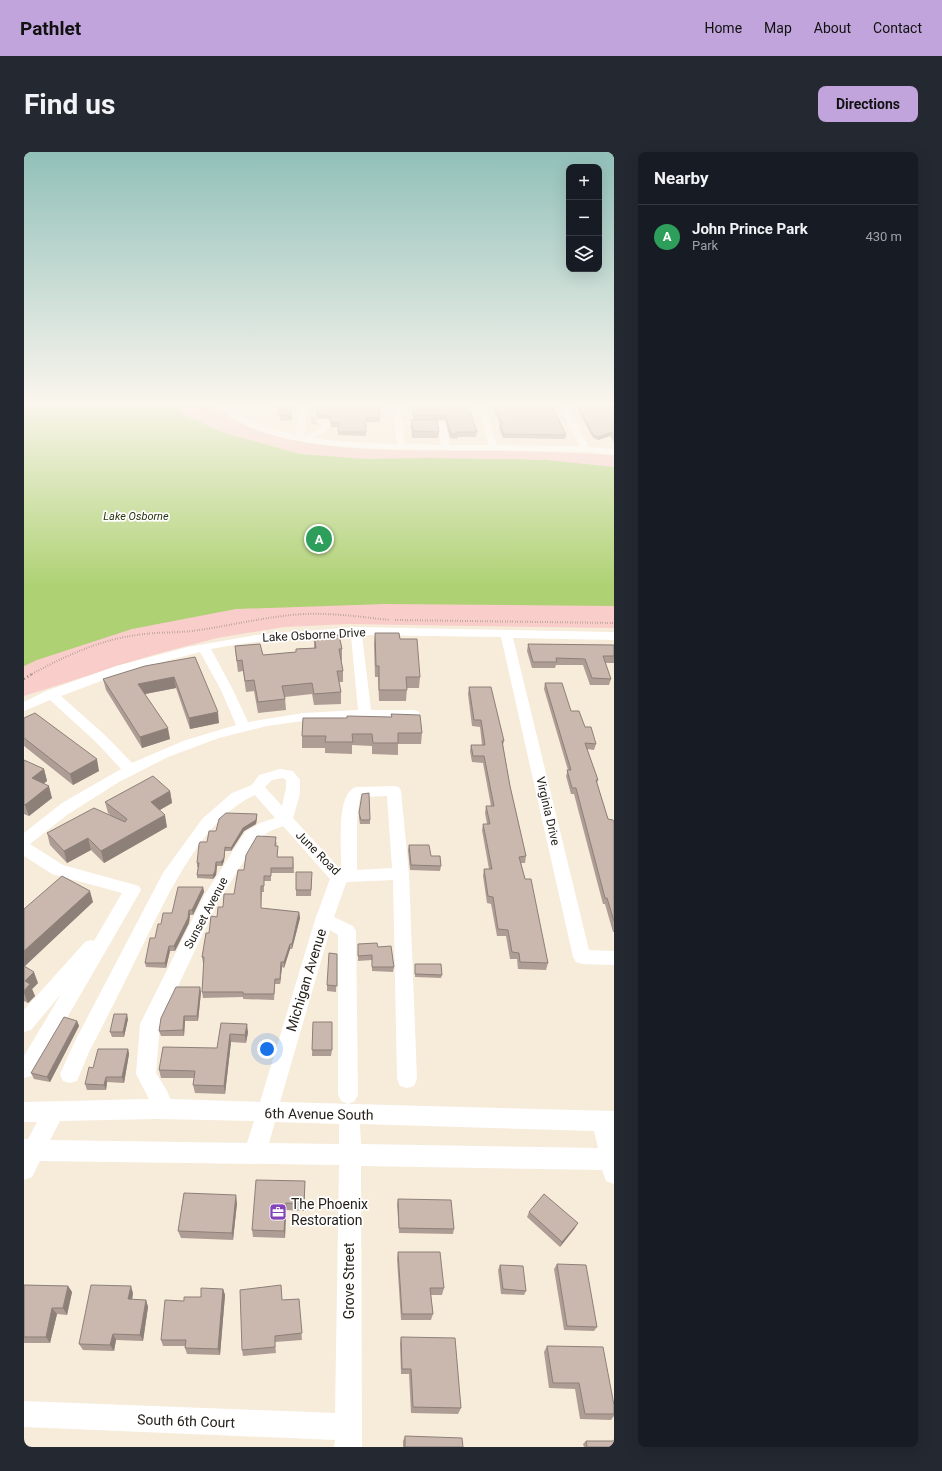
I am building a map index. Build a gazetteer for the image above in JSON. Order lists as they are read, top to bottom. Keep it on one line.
{"streets":{"street":["Lake Osborne Drive","Virginia Drive","June Road","Sunset Avenue","Michigan Avenue","6th Avenue South","Grove Street","South 6th Court"]},"crossings":[["Lake Osborne Drive","Virginia Drive"],["June Road","Sunset Avenue"],["June Road","Michigan Avenue"],["Sunset Avenue","6th Avenue South"],["Michigan Avenue","6th Avenue South"],["Michigan Avenue","Grove Street"],["6th Avenue South","Grove Street"],["Grove Street","South 6th Court"]],"water":["Lake Osborne"],"places":{"office":["The Phoenix Restoration"]},"page":{"header":"Pathlet","nav":["Home","Map","About","Contact"],"buttons":"Directions","title":"Find us","heading":"Nearby","map_buttons":["+","−"],"list":[{"mark":"A","name":"John Prince Park","note":"Park","value":"430 m"}],"pins":"A"}}
